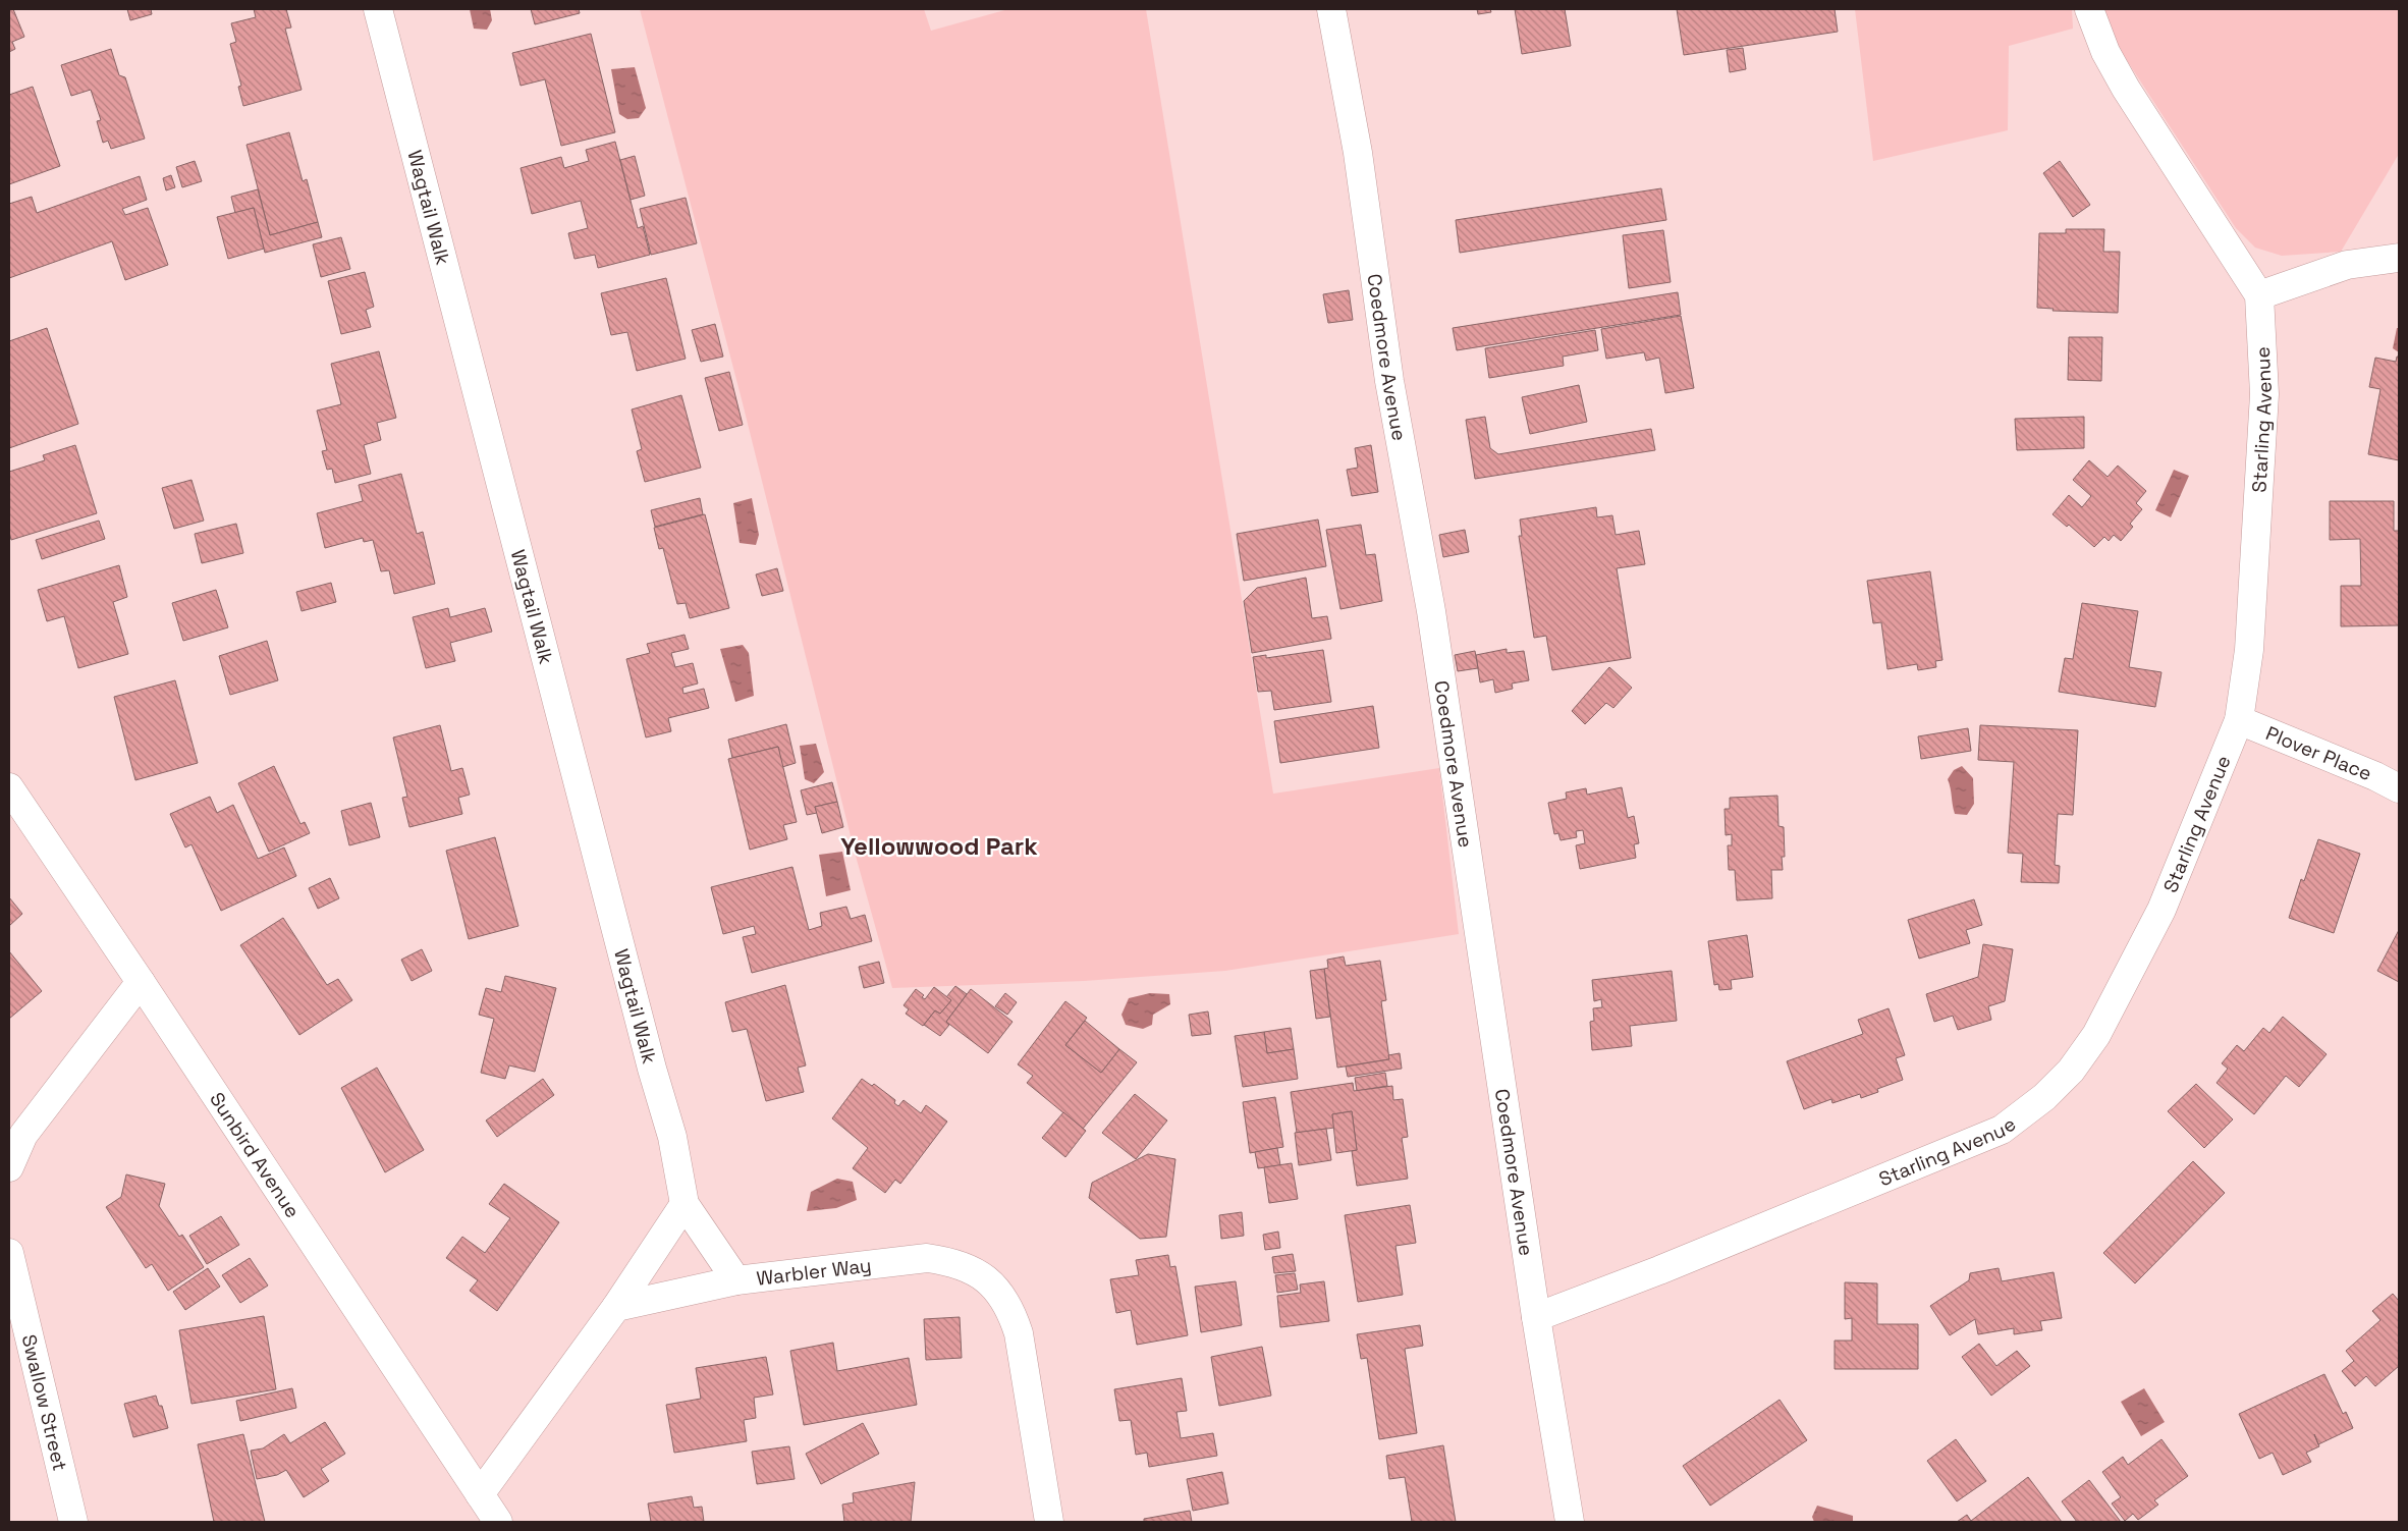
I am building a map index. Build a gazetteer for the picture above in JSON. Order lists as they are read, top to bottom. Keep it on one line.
{"streets":{"street":["Wagtail Walk","Coedmore Avenue","Starling Avenue","Plover Place","Sunbird Avenue","Warbler Way","Swallow Street"]},"crossings":[["Wagtail Walk","Warbler Way"],["Coedmore Avenue","Starling Avenue"],["Starling Avenue","Plover Place"]],"districts":["Yellowwood Park"]}
